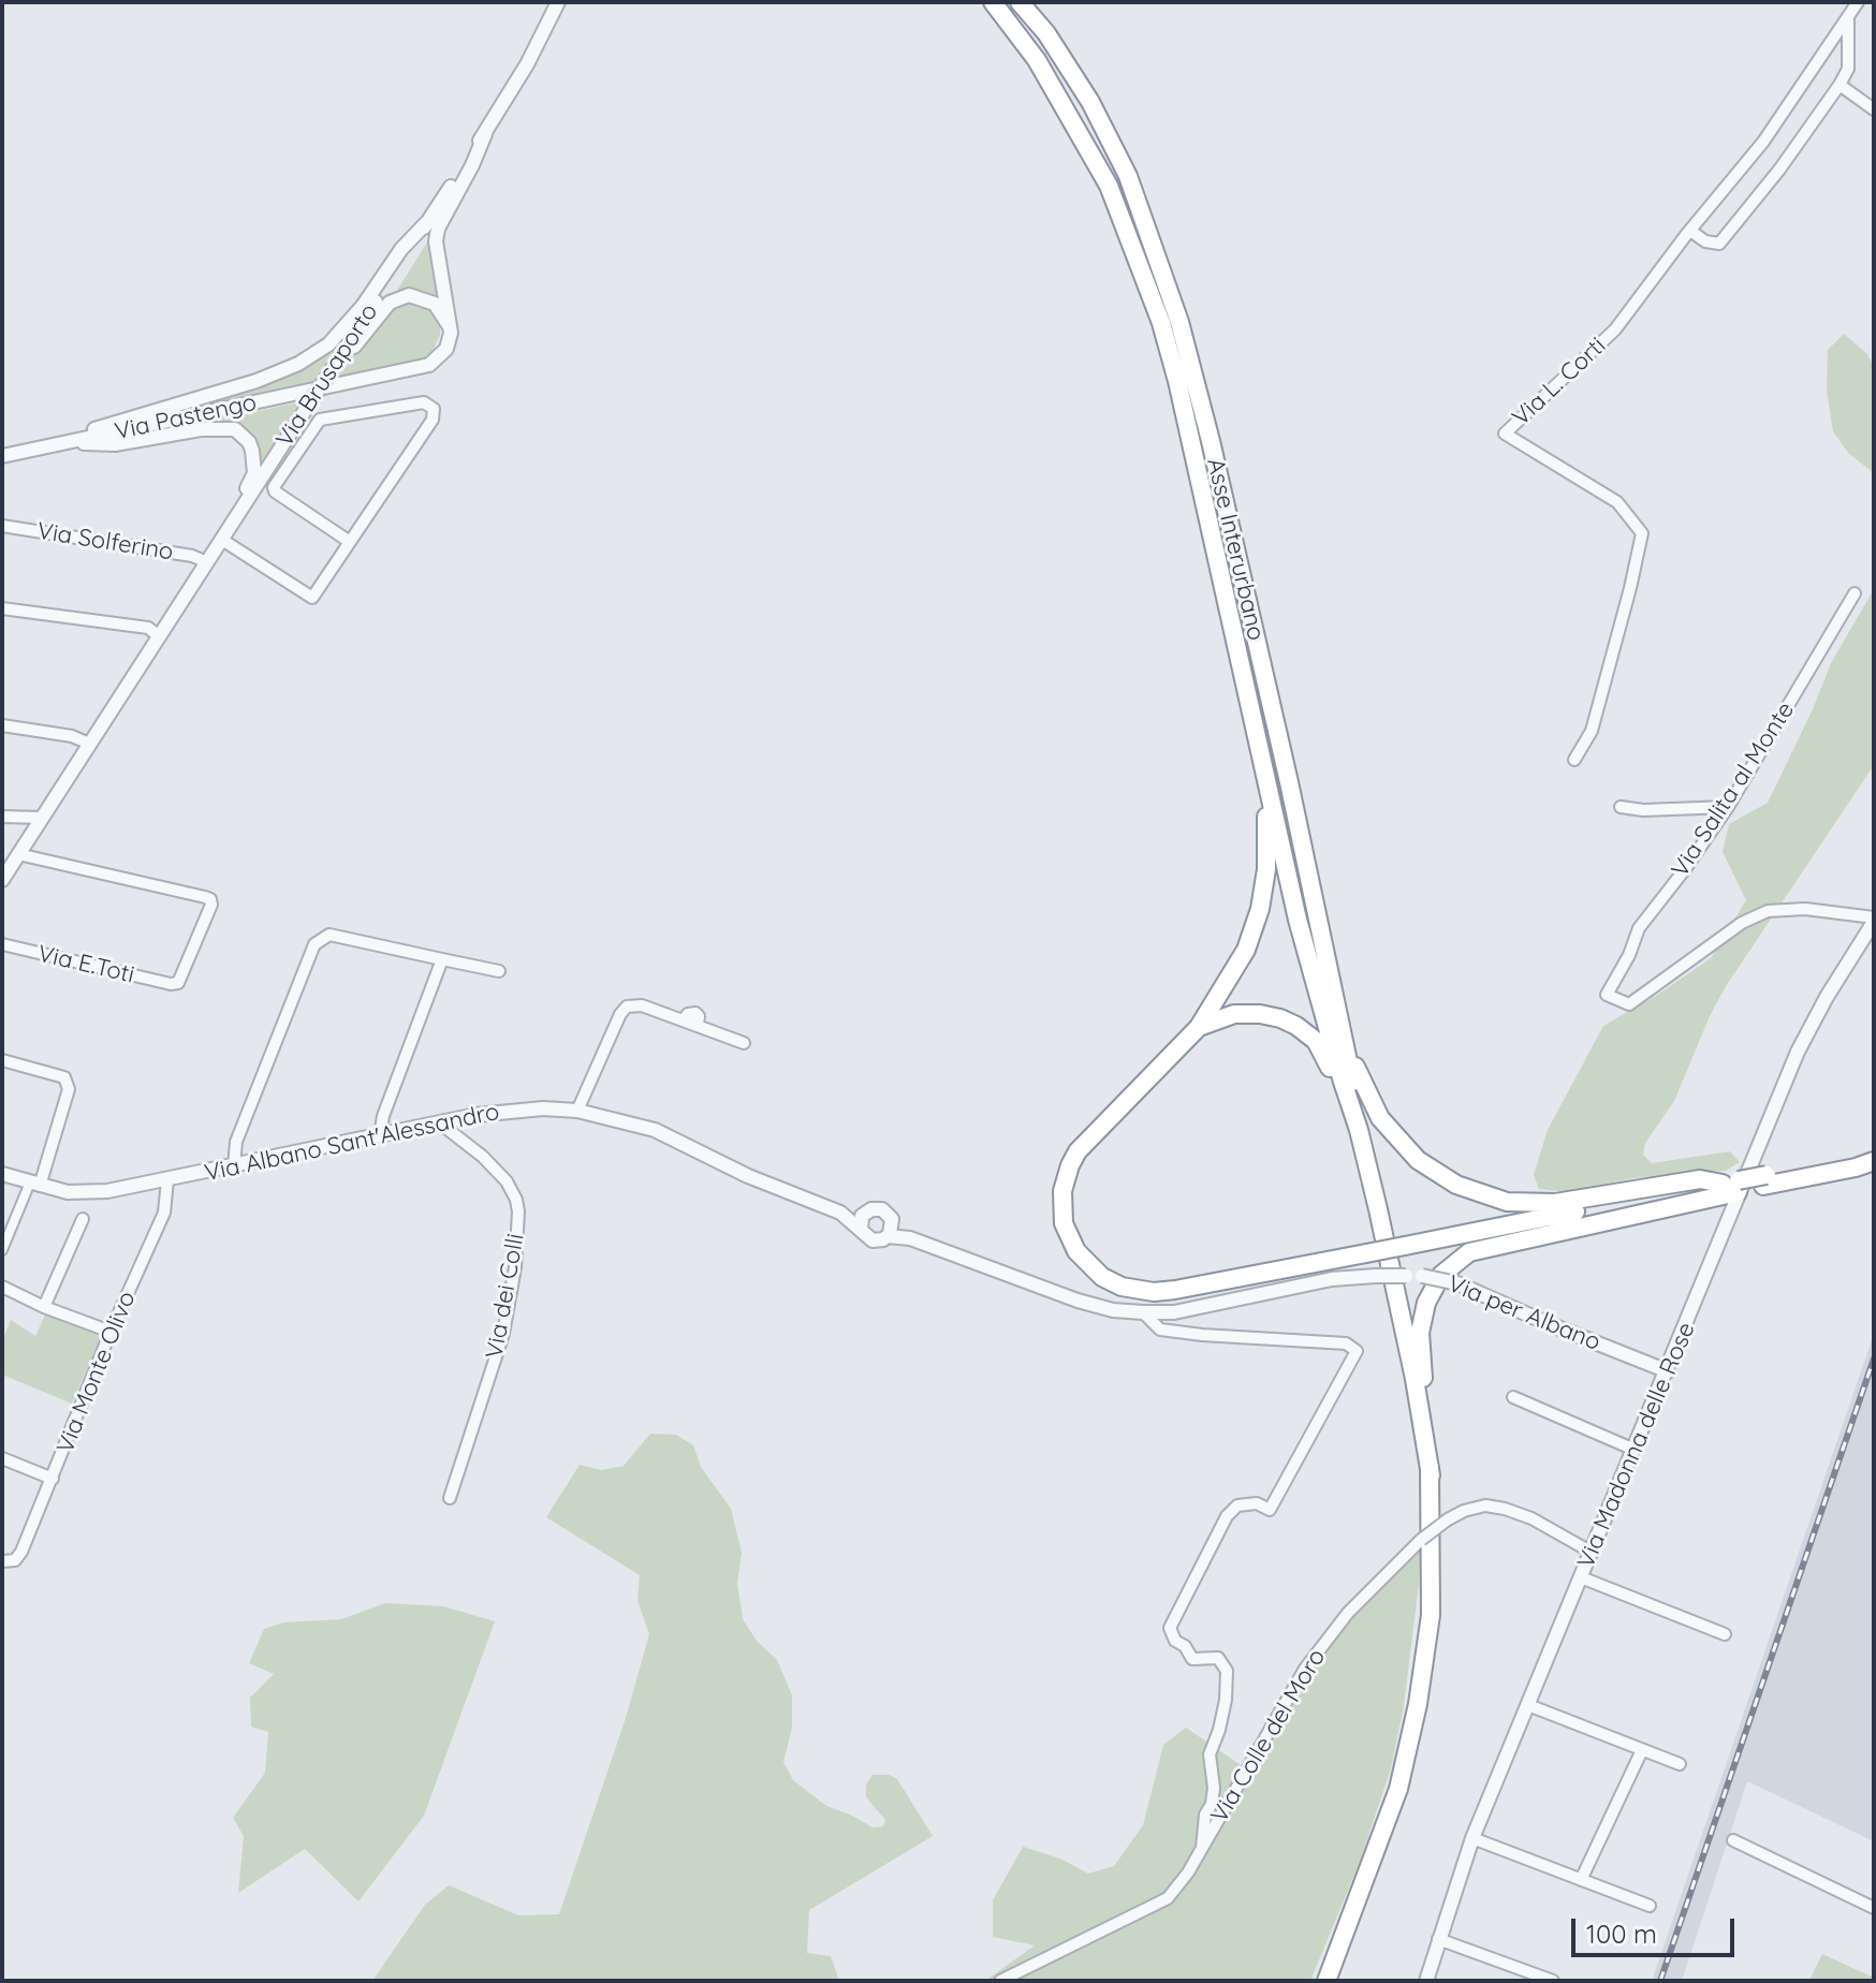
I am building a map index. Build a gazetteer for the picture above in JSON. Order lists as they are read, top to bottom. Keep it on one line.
{"streets":{"highway":["Asse Interurbano"],"street":["Via Brusaporto","Via L. Corti","Via Pastengo","Via Solferino","Via Salita al Monte","Via E.Toti","Via Albano Sant'Alessandro","Via dei Colli","Via per Albano","Via Monte Olivo","Via Madonna delle Rose","Via Colle del Moro"]},"crossings":[["Via Brusaporto","Via Solferino"],["Via Brusaporto","Via E.Toti"],["Via Salita al Monte","Via Madonna delle Rose"],["Via Albano Sant'Alessandro","Via dei Colli"],["Via Albano Sant'Alessandro","Via Monte Olivo"],["Via per Albano","Via Madonna delle Rose"],["Via per Albano","Via Colle del Moro"],["Via Madonna delle Rose","Via Colle del Moro"]],"scale_bar":"100 m"}
